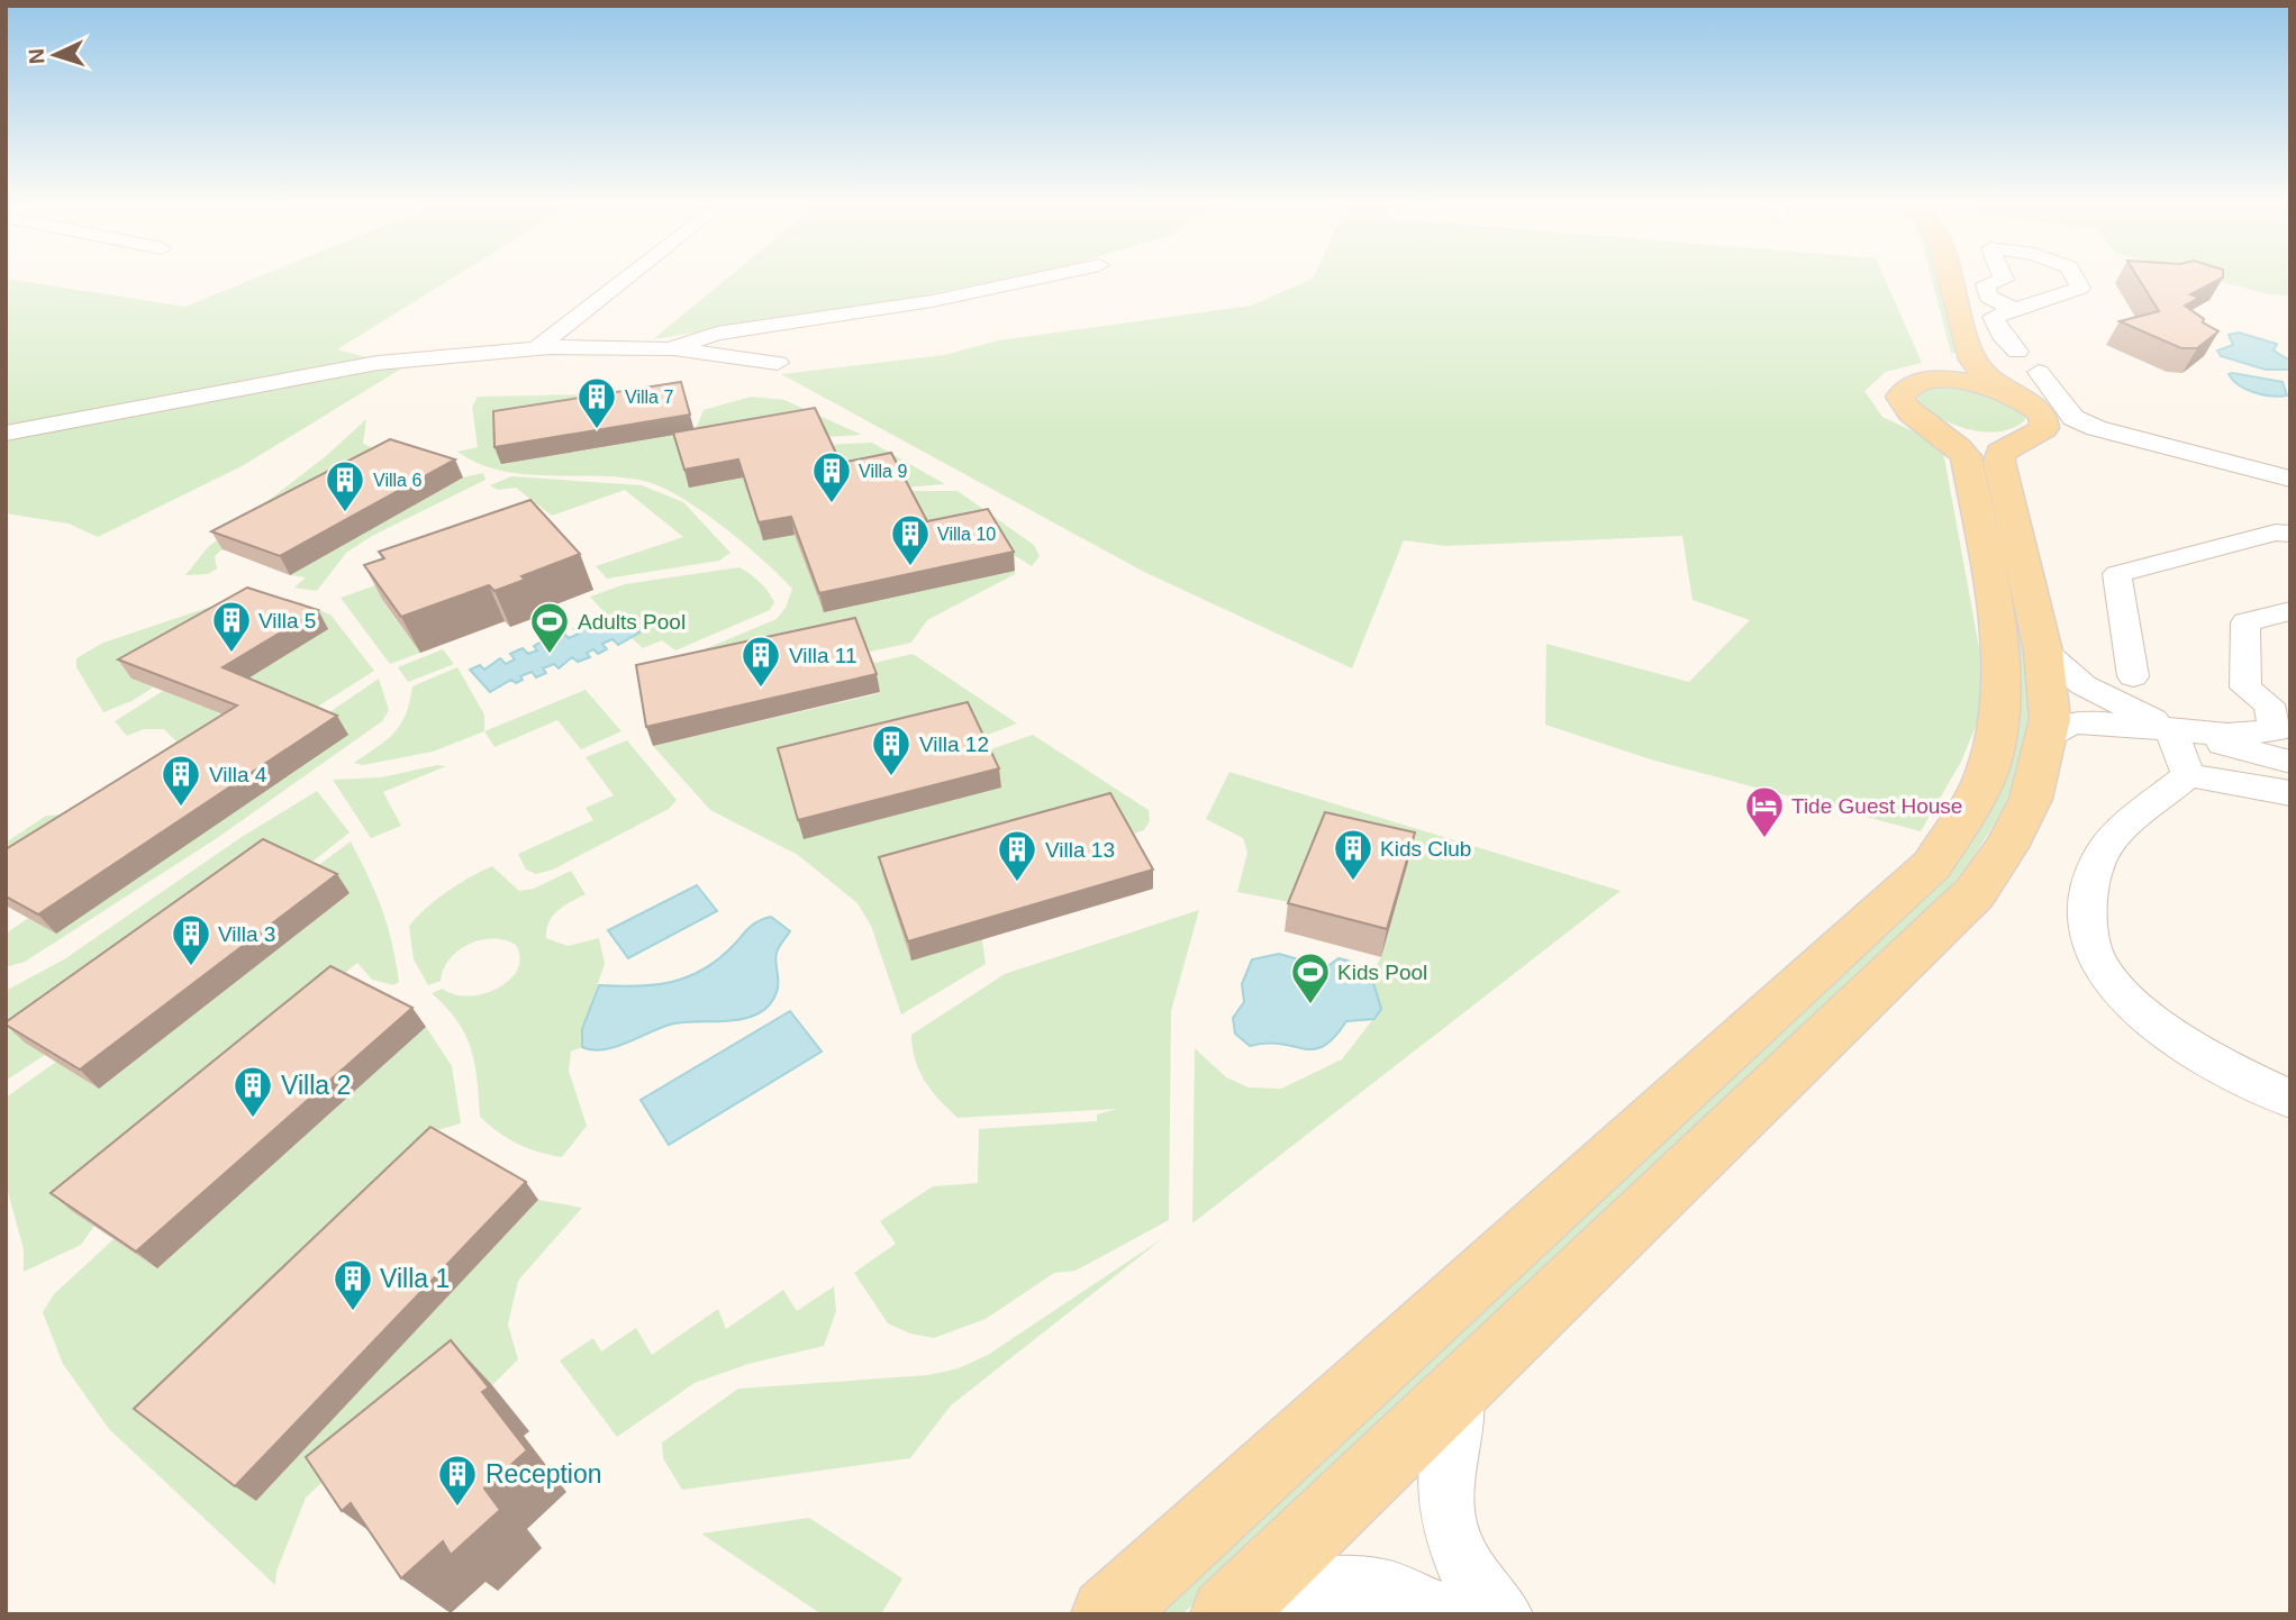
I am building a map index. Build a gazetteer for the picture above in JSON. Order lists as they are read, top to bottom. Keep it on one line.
{"places":{"building":["Villa 7","Villa 9","Villa 6","Villa 10","Villa 5","Villa 11","Villa 12","Villa 4","Kids Club","Villa 13","Villa 3","Villa 2","Villa 1","Reception"],"sports":["Adults Pool","Kids Pool"],"hotel":["Tide Guest House"]},"north":"left"}
